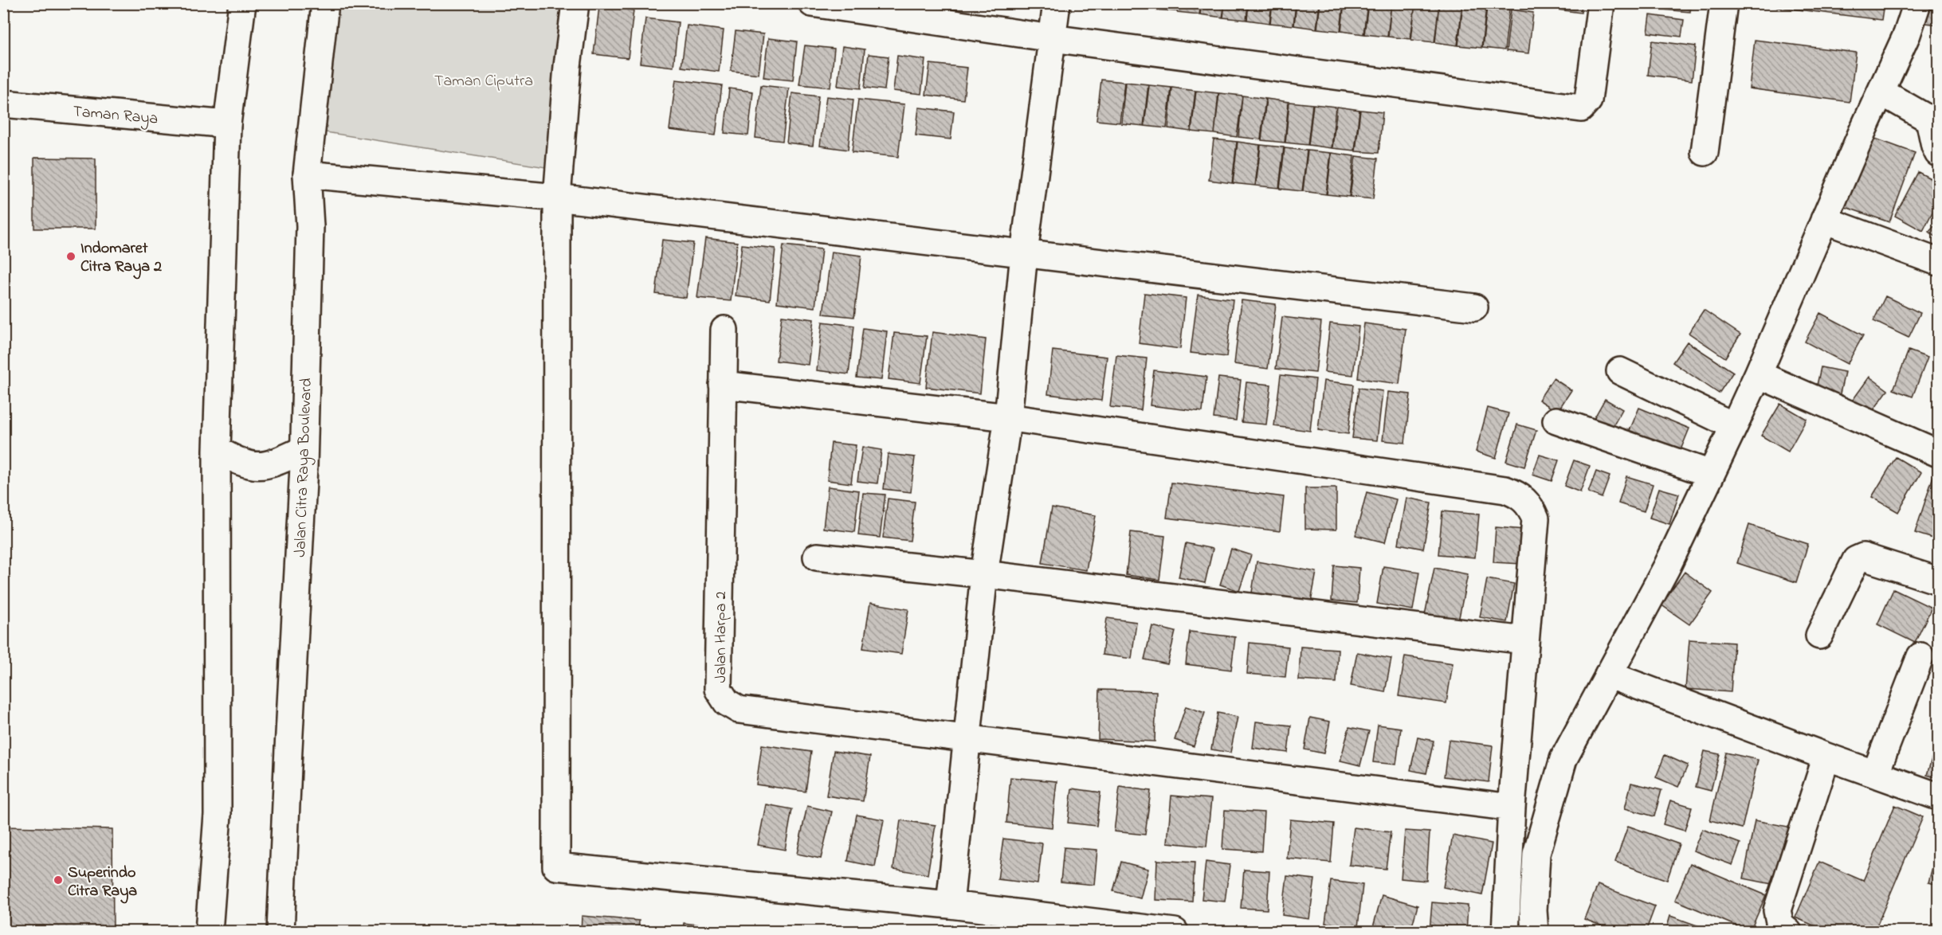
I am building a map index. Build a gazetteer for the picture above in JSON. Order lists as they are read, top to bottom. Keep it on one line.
{"streets":{"street":["Taman Raya","Jalan Citra Raya Boulevard","Jalan Harpa 2"]},"parks":["Taman Ciputra"],"places":["Indomaret Citra Raya 2","Superindo Citra Raya"]}
